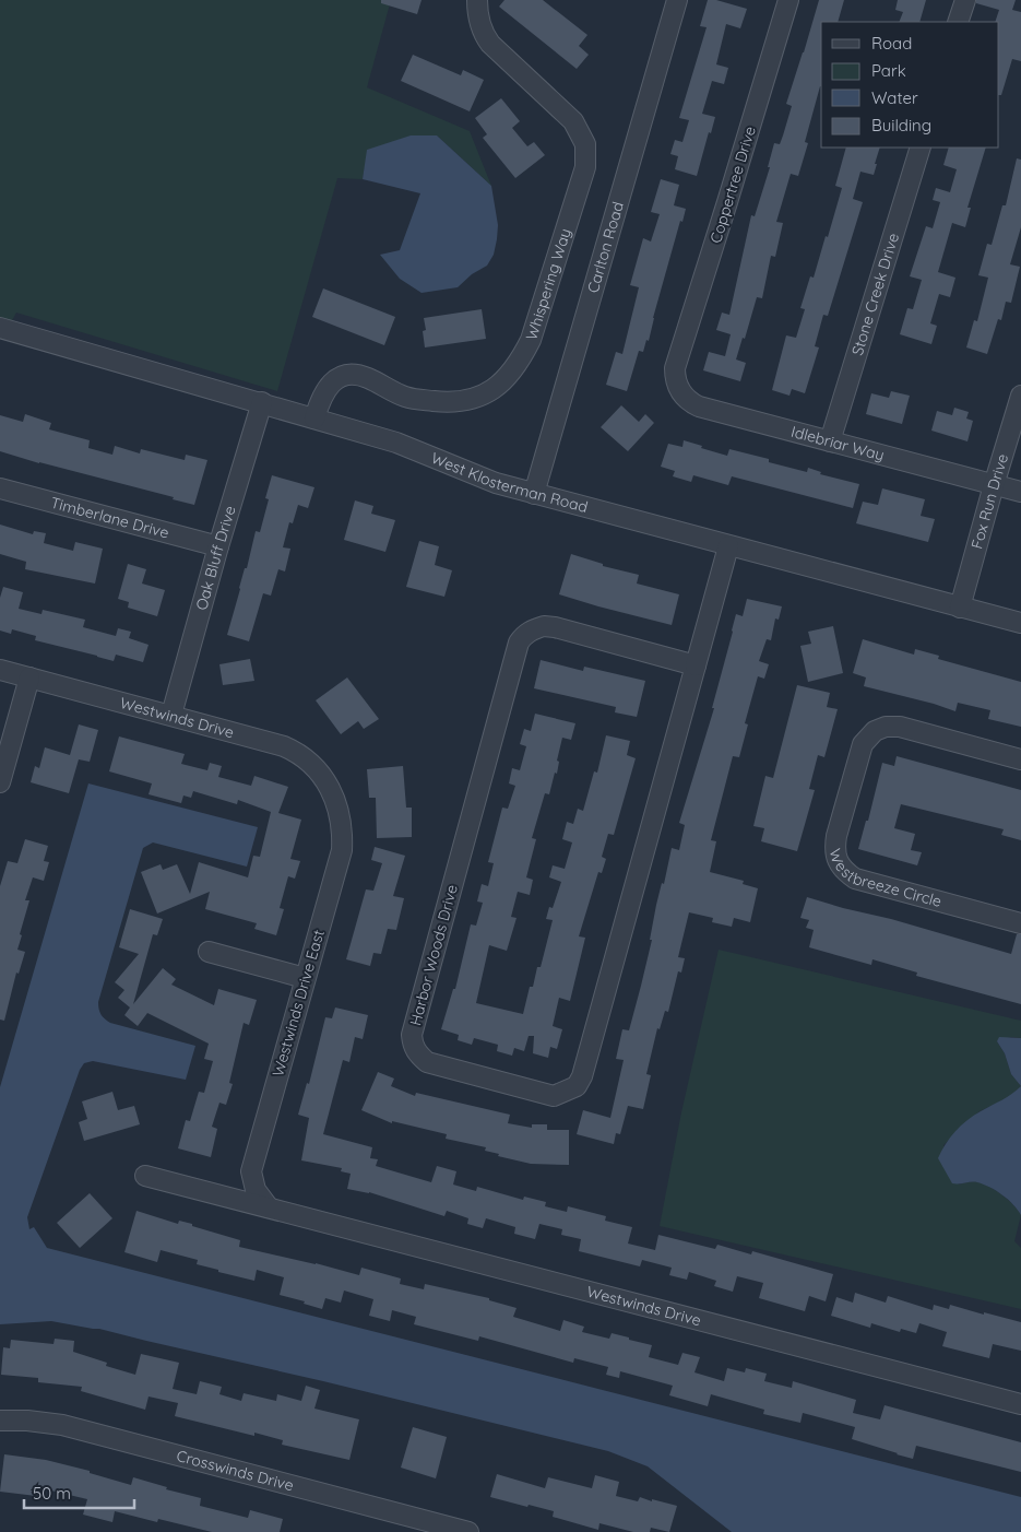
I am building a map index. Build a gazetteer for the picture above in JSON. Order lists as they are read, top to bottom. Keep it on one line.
{"streets":{"street":["Coppertree Drive","Carlton Road","Whispering Way","Stone Creek Drive","Idlebriar Way","West Klosterman Road","Fox Run Drive","Timberlane Drive","Oak Bluff Drive","Westwinds Drive","Westbreeze Circle","Harbor Woods Drive","Westwinds Drive East","Crosswinds Drive"]},"crossings":[["Coppertree Drive","Idlebriar Way"],["Carlton Road","West Klosterman Road"],["Whispering Way","West Klosterman Road"],["Stone Creek Drive","Idlebriar Way"],["Idlebriar Way","Fox Run Drive"],["West Klosterman Road","Fox Run Drive"],["West Klosterman Road","Oak Bluff Drive"],["West Klosterman Road","Harbor Woods Drive"],["Timberlane Drive","Oak Bluff Drive"],["Oak Bluff Drive","Westwinds Drive"],["Westwinds Drive","Westwinds Drive East"]],"legend":["Road","Park","Water","Building"],"scale_bar":"50 m"}
